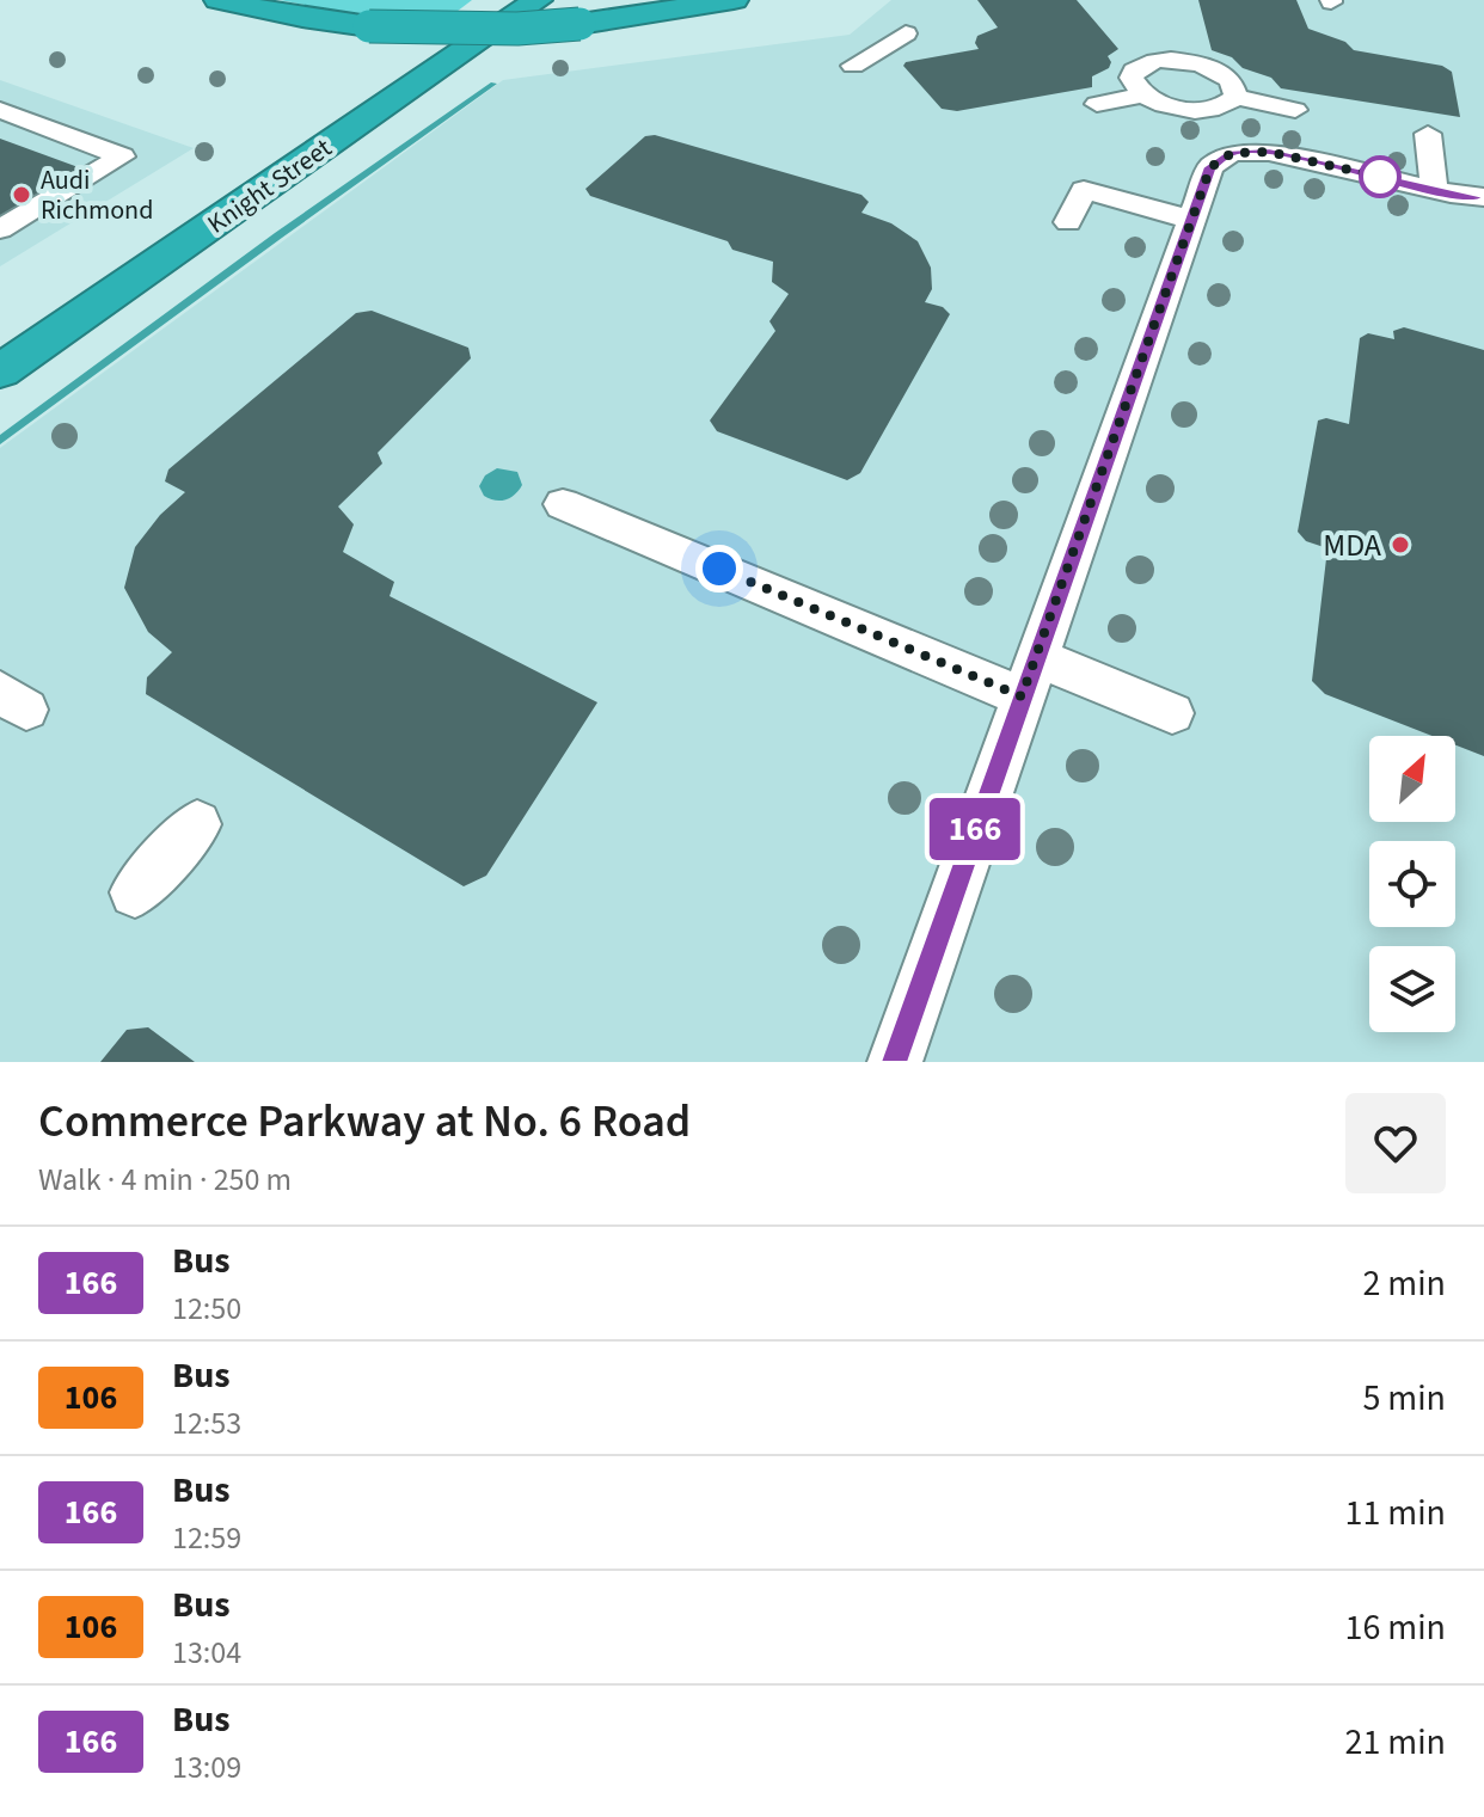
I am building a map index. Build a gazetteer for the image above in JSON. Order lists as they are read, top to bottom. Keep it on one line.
{"streets":{"highway":["Knight Street"]},"places":["Audi Richmond","MDA"],"lines":["bus line 166"],"north":"top right","page":{"on_map":"166","heading":["Commerce Parkway at No. 6 Road","Walk · 4 min · 250 m"],"list":[{"mark":"166","name":"Bus","note":"12:50","value":"2 min"},{"mark":"106","name":"Bus","note":"12:53","value":"5 min"},{"mark":"166","name":"Bus","note":"12:59","value":"11 min"},{"mark":"106","name":"Bus","note":"13:04","value":"16 min"},{"mark":"166","name":"Bus","note":"13:09","value":"21 min"}]}}
